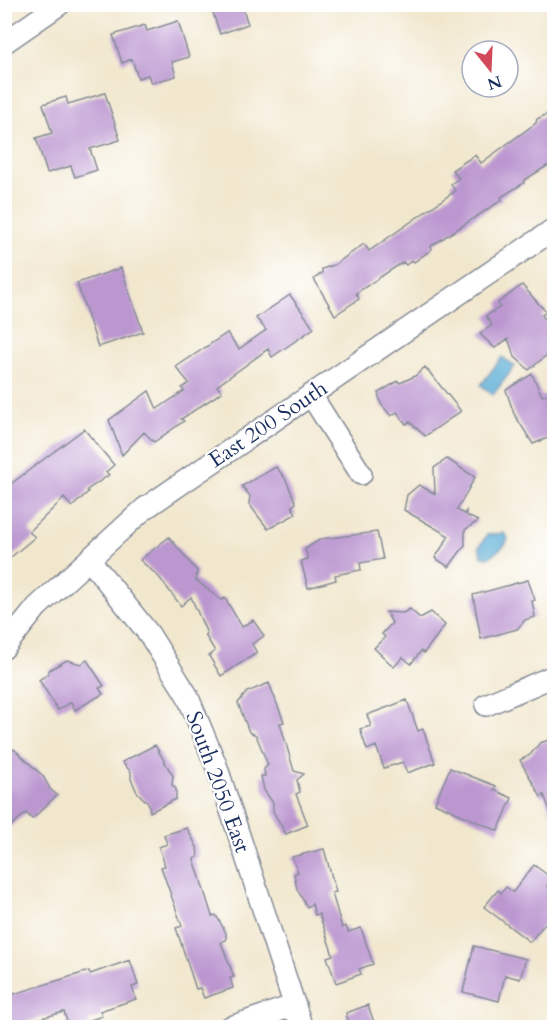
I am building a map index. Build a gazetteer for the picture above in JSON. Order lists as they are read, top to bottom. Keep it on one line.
{"streets":{"street":["East 200 South","South 2050 East"]},"crossings":[["East 200 South","South 2050 East"]],"north":"bottom"}
